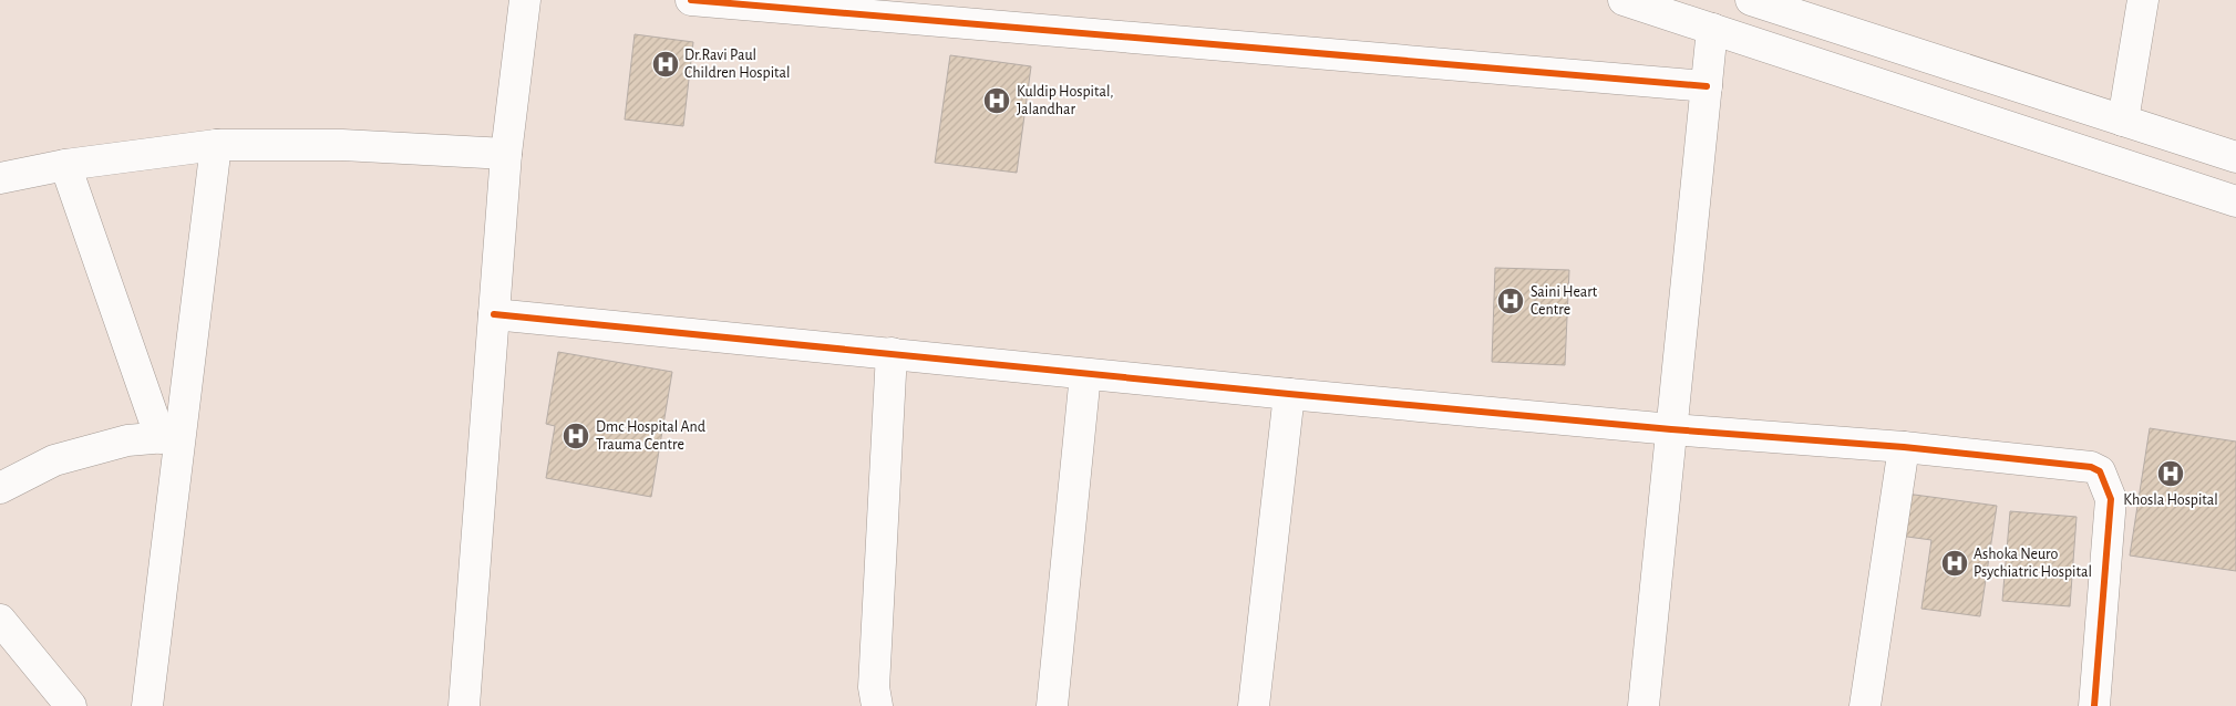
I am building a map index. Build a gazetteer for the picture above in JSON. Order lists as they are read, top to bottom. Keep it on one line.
{"places":{"hospital":["Dr.Ravi Paul Children Hospital","Kuldip Hospital, Jalandhar","Saini Heart Centre","Dmc Hospital And Trauma Centre","Khosla Hospital","Ashoka Neuro Psychiatric Hospital"]}}
